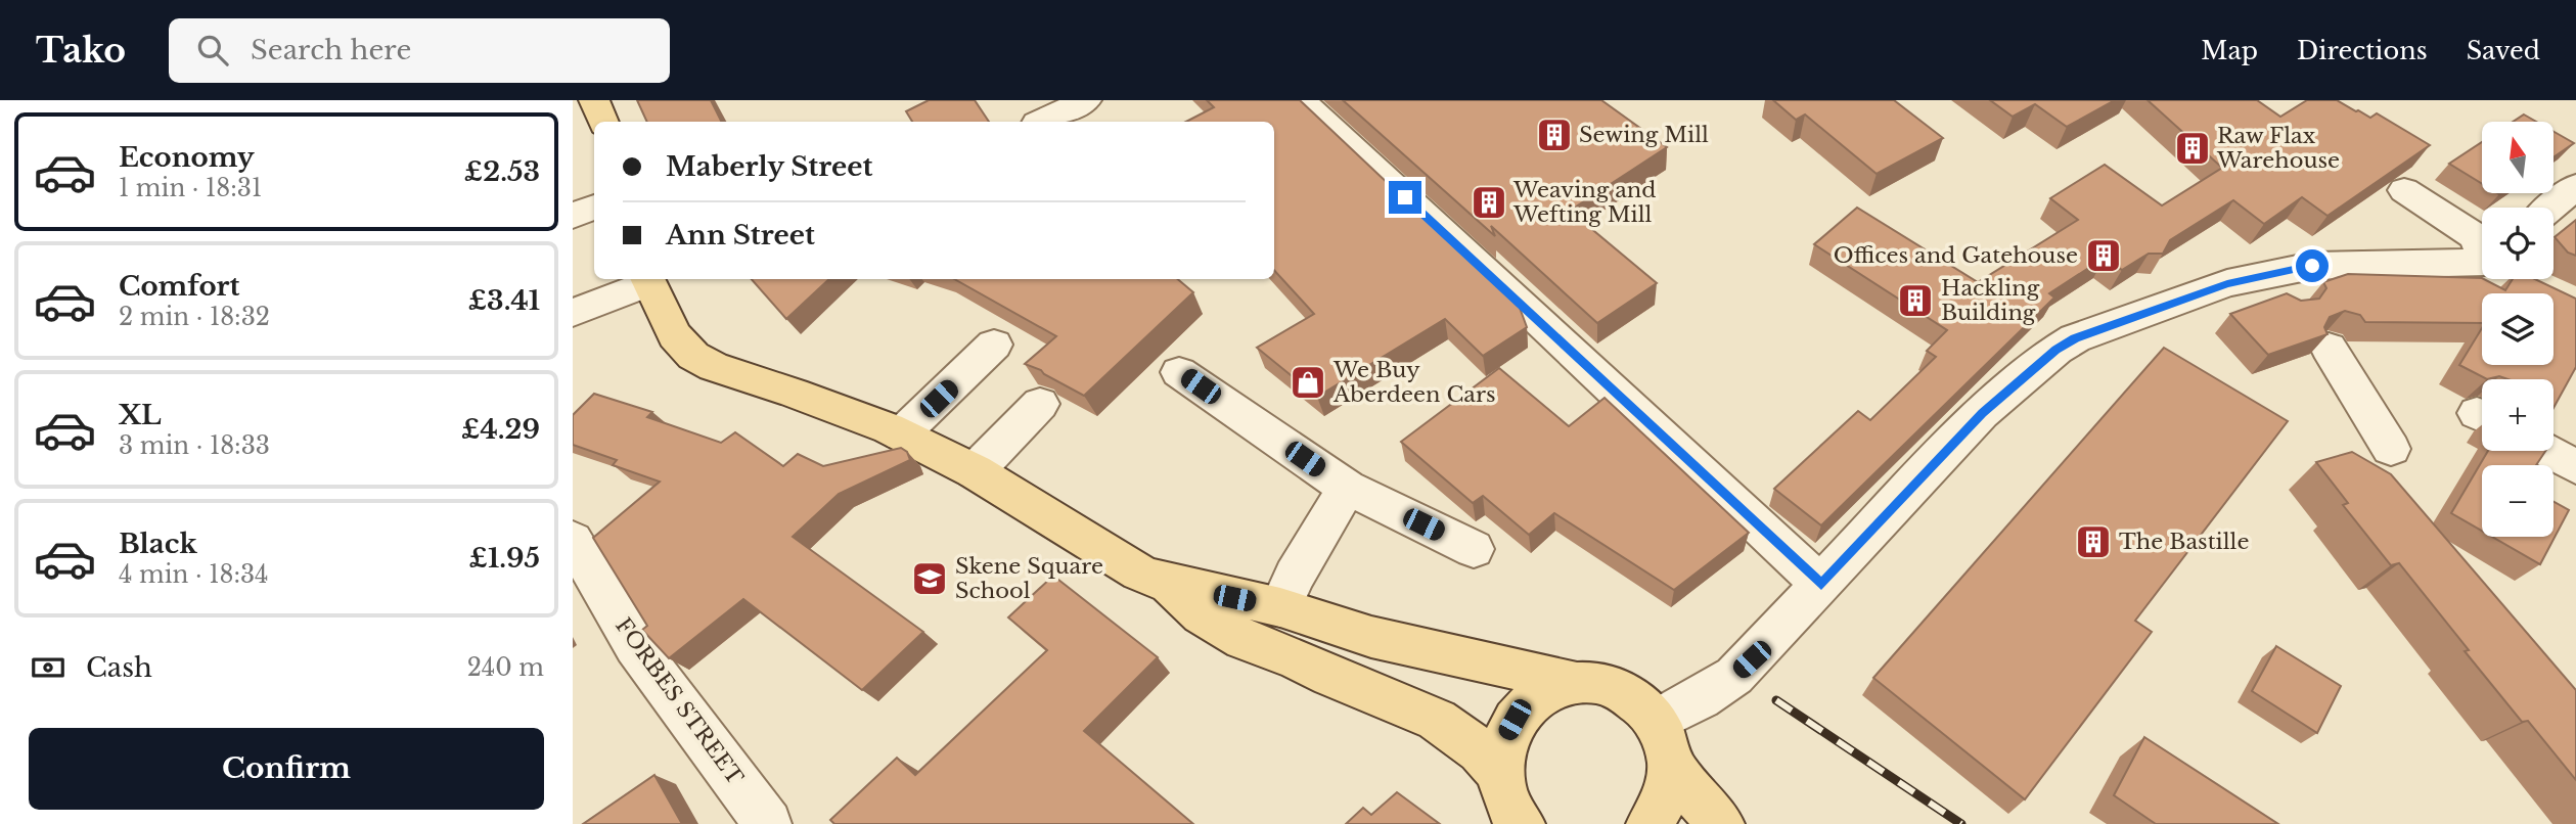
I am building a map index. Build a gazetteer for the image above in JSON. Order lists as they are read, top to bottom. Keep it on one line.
{"streets":{"street":["FORBES STREET"]},"places":{"building":["Sewing Mill","Raw Flax Warehouse","Weaving and Wefting Mill","Offices and Gatehouse","Hackling Building","The Bastille"],"shop":["We Buy Aberdeen Cars"],"school or university":["Skene Square School"]},"north":"top","page":{"header":"Tako","search":"Search here","nav":["Map","Directions","Saved"],"list":[{"name":"Economy","note":"1 min · 18:31","value":"£2.53"},{"name":"Comfort","note":"2 min · 18:32","value":"£3.41"},{"name":"XL","note":"3 min · 18:33","value":"£4.29"},{"name":"Black","note":"4 min · 18:34","value":"£1.95"}],"map_buttons":["+","−"],"banner":["Maberly Street","Ann Street"],"pay":["Cash","240 m"],"buttons":"Confirm"}}
